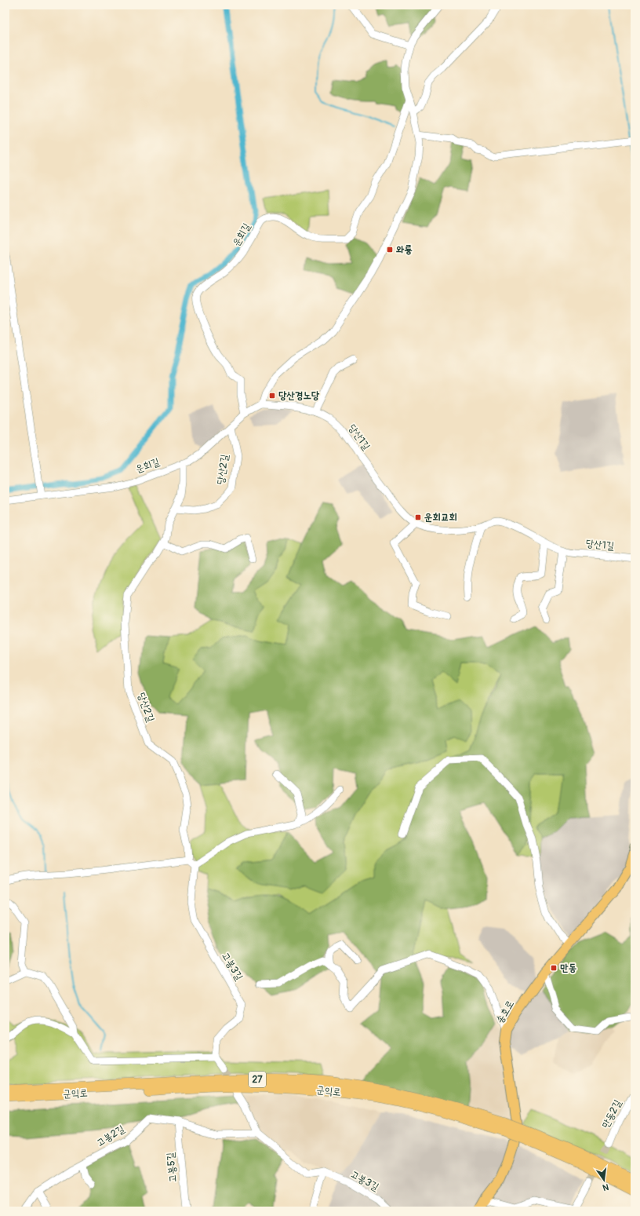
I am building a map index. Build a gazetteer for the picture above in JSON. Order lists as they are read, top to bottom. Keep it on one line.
{"streets":{"highway":["27","군익로"],"main road":["송호로"],"street":["운회길","당산1길","당산2길","고봉3길","만동2길","고봉2길","고봉5길"]},"crossings":[["운회길","당산1길"],["운회길","당산2길"],["고봉2길","고봉5길"]],"places":{"transit":["와룡","당산경노당","운회교회","만동"]},"north":"bottom"}
